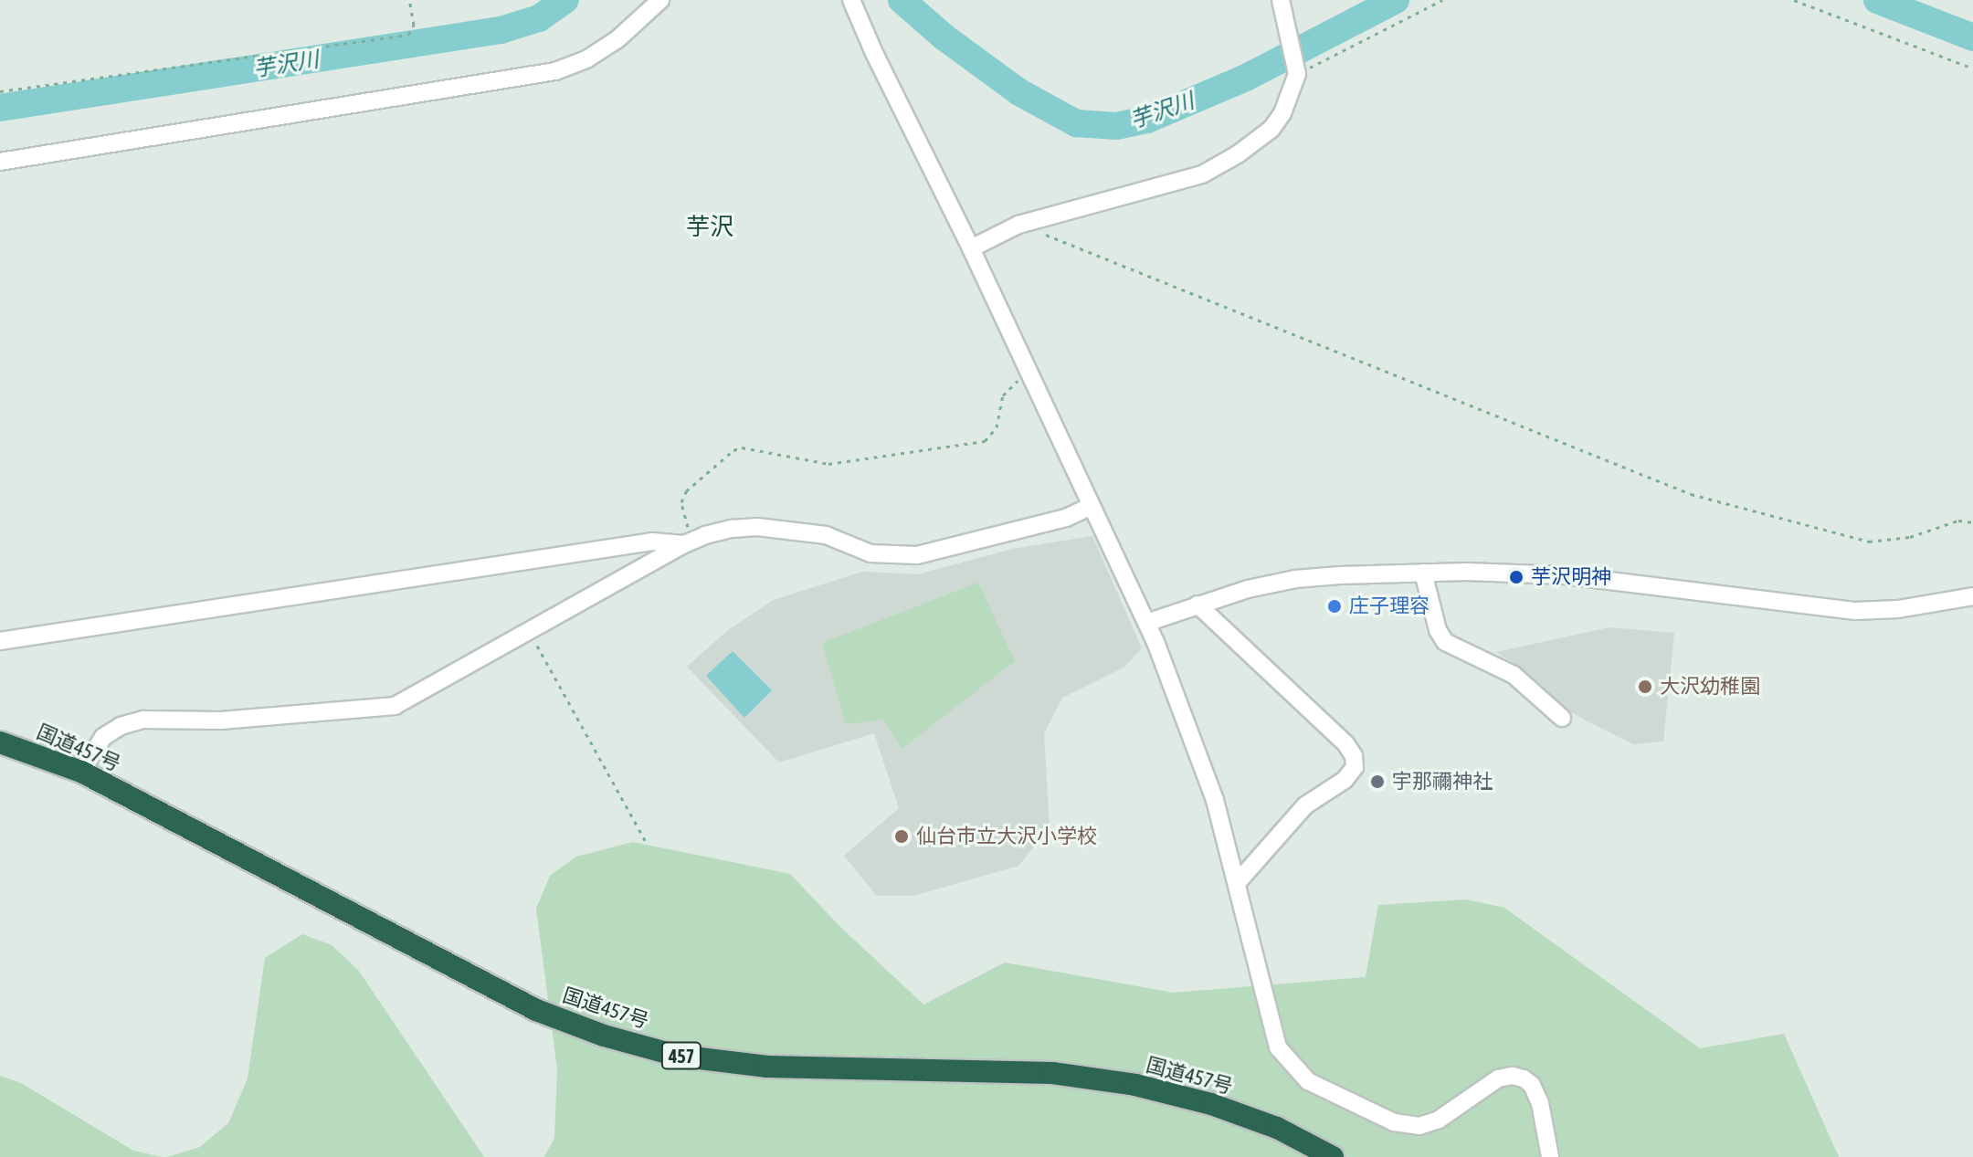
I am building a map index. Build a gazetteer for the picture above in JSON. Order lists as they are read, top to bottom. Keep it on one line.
{"streets":{"highway":["国道457号","457"]},"districts":["芋沢"],"water":["芋沢川"],"places":["芋沢明神","庄子理容","大沢幼稚園","宇那禰神社","仙台市立大沢小学校"]}
